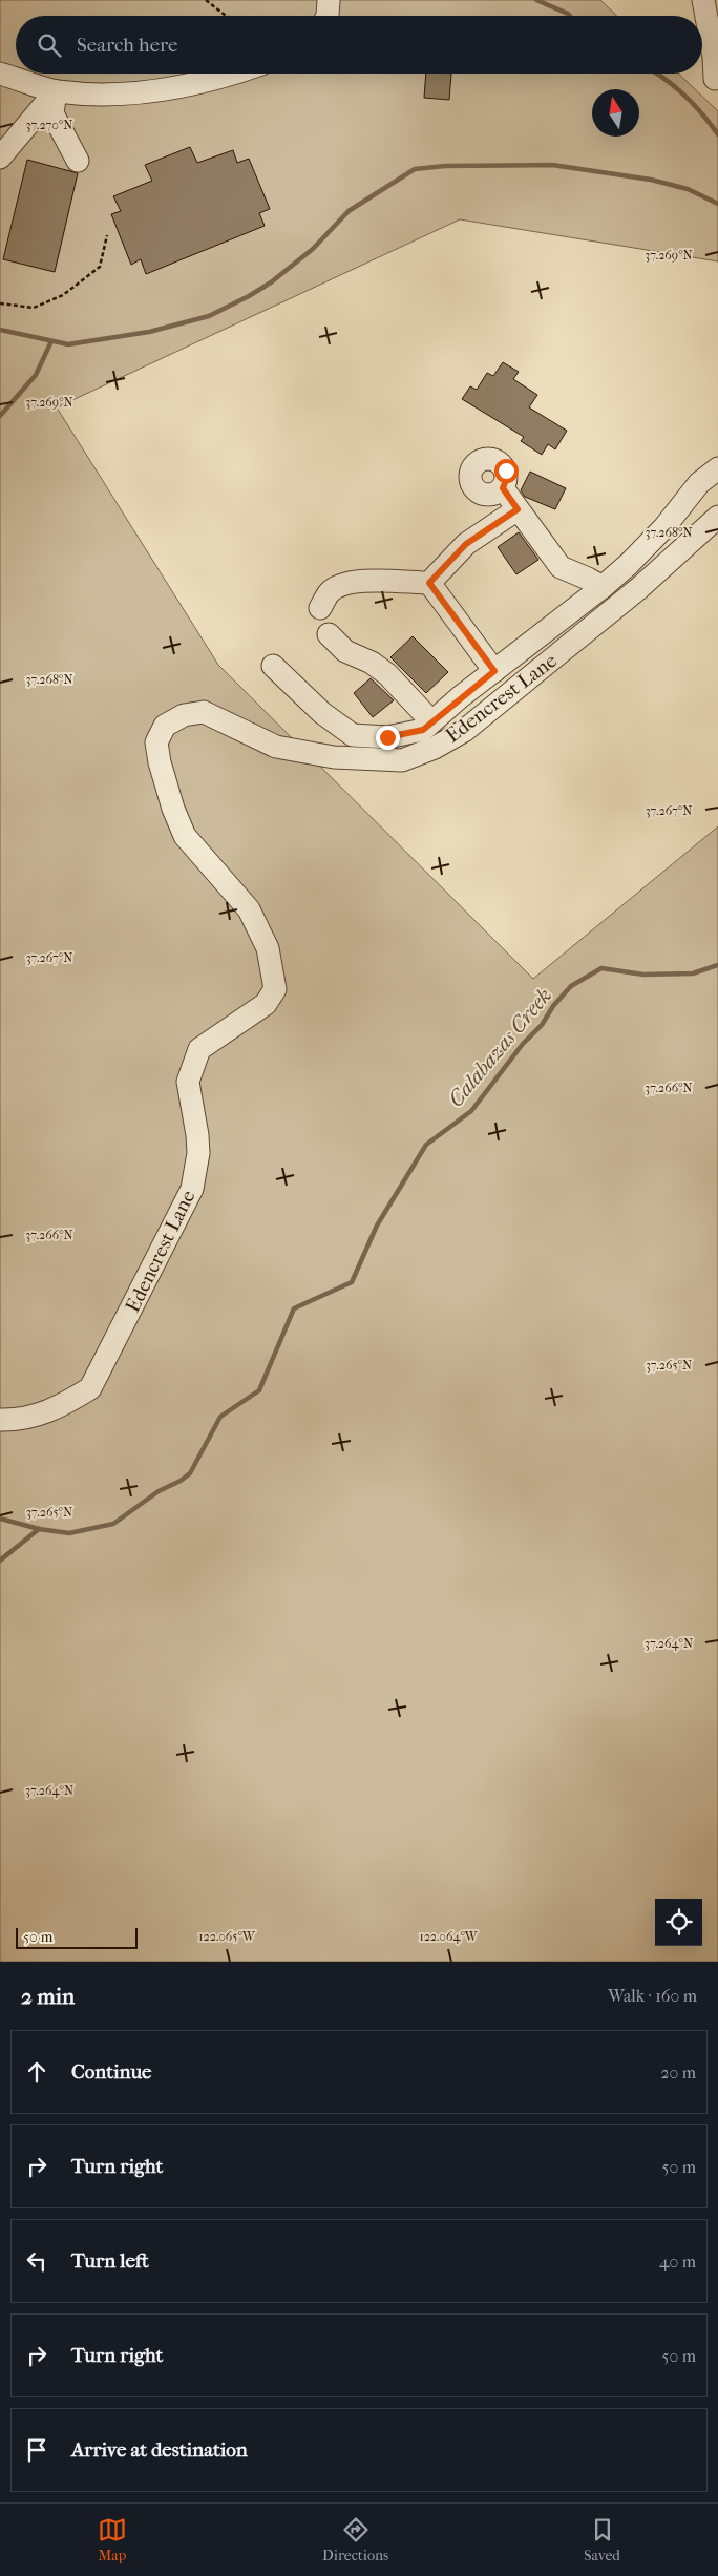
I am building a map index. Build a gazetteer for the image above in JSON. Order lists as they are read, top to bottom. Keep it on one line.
{"streets":{"street":["Edencrest Lane"]},"water":["Calabazas Creek"],"scale_bar":"50 m","north":"top","page":{"search":"Search here","scale":"50 m","heading":["2 min","Walk · 160 m"],"list":[["Continue","20 m"],["Turn right","50 m"],["Turn left","40 m"],["Turn right","50 m"],"Arrive at destination"],"nav":["Map","Directions","Saved"]},"coordinates":["37.270°N","37.269°N","37.268°N","37.267°N","37.266°N","37.265°N","37.264°N","122.065°W","122.064°W"]}
